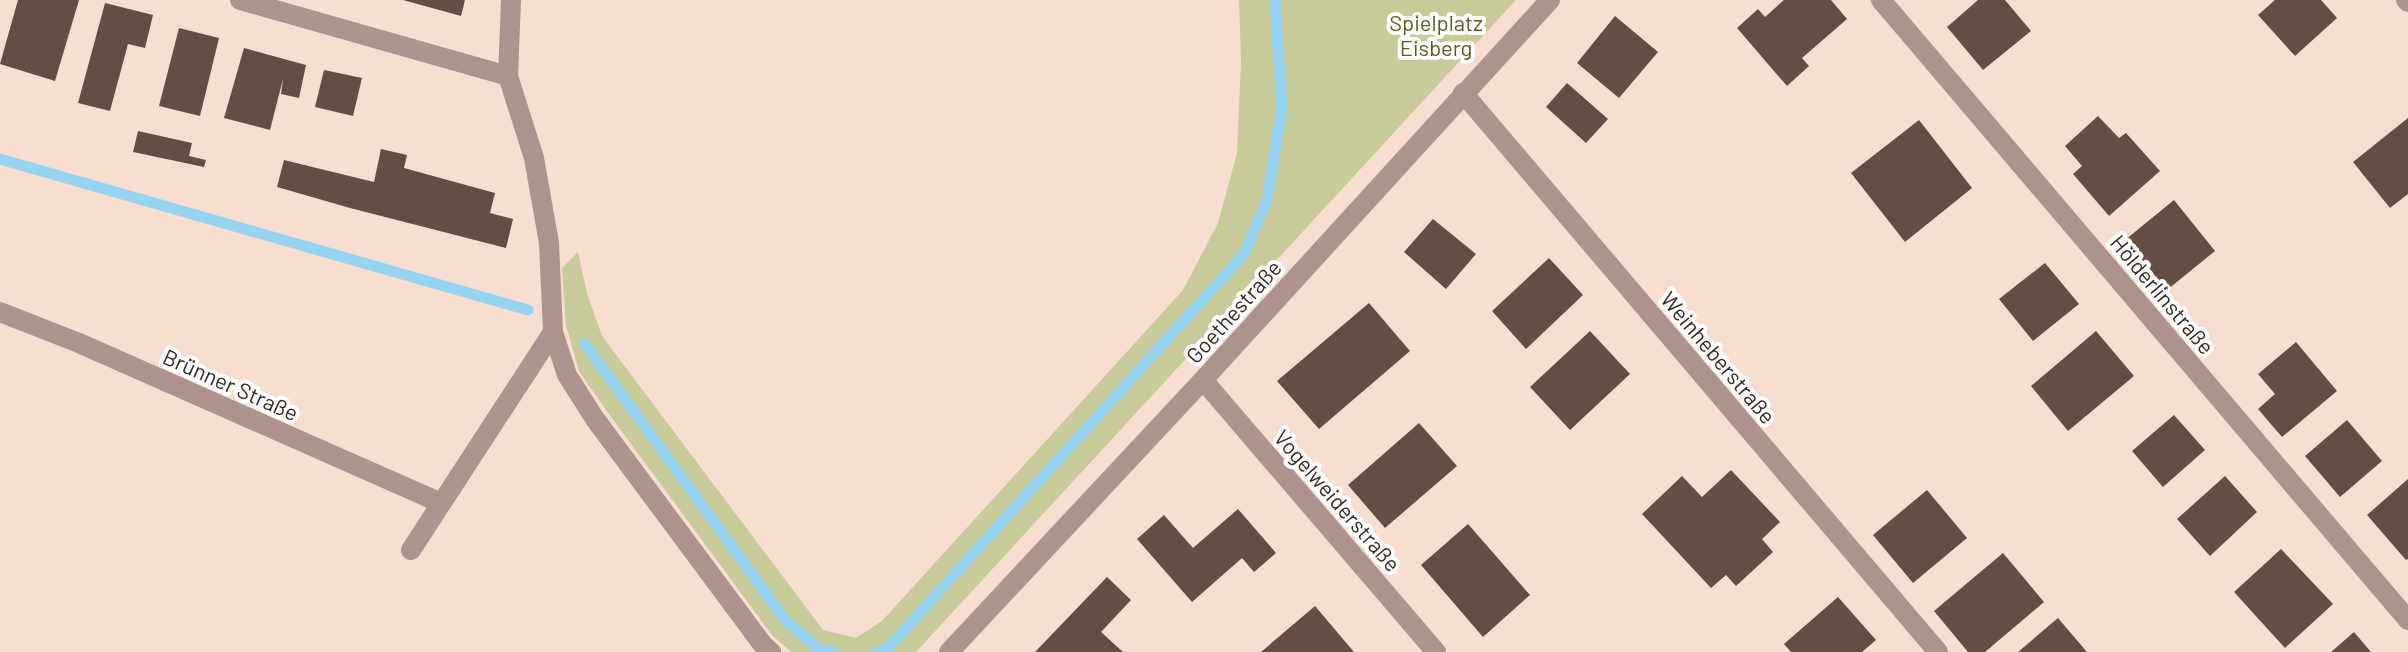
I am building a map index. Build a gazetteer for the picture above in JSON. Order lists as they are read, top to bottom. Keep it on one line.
{"streets":{"street":["Hölderlinstraße","Goethestraße","Weinheberstraße","Brünner Straße","Vogelweiderstraße"]},"crossings":[["Goethestraße","Weinheberstraße"],["Goethestraße","Vogelweiderstraße"]],"parks":["Spielplatz Eisberg"]}
